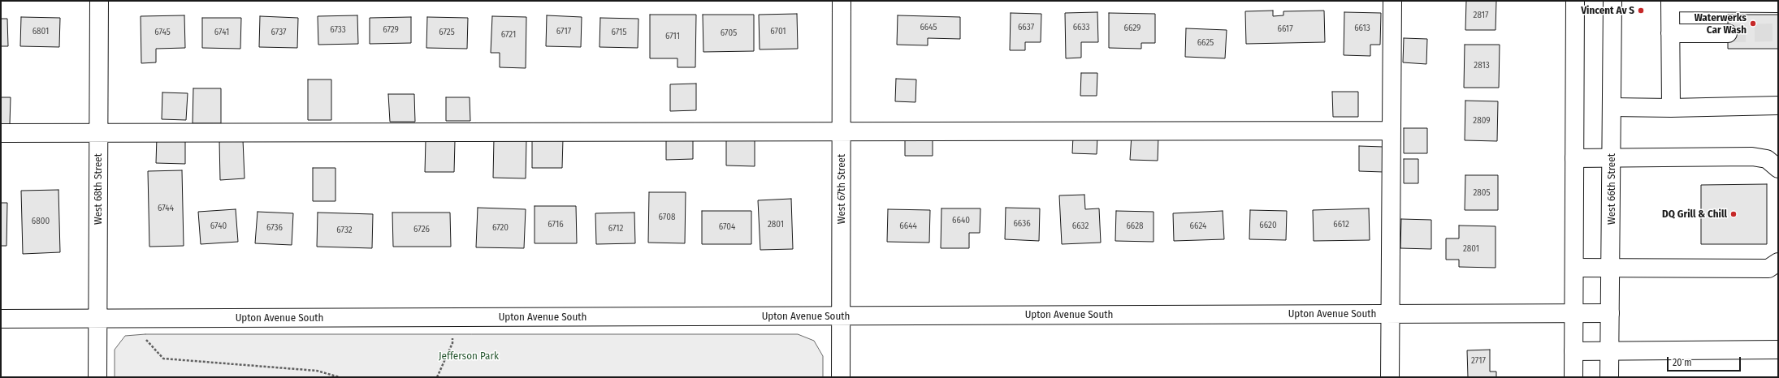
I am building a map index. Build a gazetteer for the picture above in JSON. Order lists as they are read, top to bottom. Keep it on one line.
{"streets":{"street":["West 68th Street","West 67th Street","West 66th Street","Upton Avenue South"]},"crossings":[["West 68th Street","Upton Avenue South"],["West 67th Street","Upton Avenue South"],["West 66th Street","Upton Avenue South"]],"parks":["Jefferson Park"],"places":["Vincent Av S","Waterwerks Car Wash","DQ Grill & Chill"],"house_numbers":["2817","6645","6637","6633","6629","6613","6617","6733","6729","6801","6717","6701","6745","6741","6737","6725","6715","6705","6721","6711","6625","2813","2809","2805","6744","6708","6640","6800","6636","6716","2801","6612","6620","6740","6644","6632","6628","6624","6704","6736","6720","6712","6726","6732","2801","2717"],"scale_bar":"20 m"}
